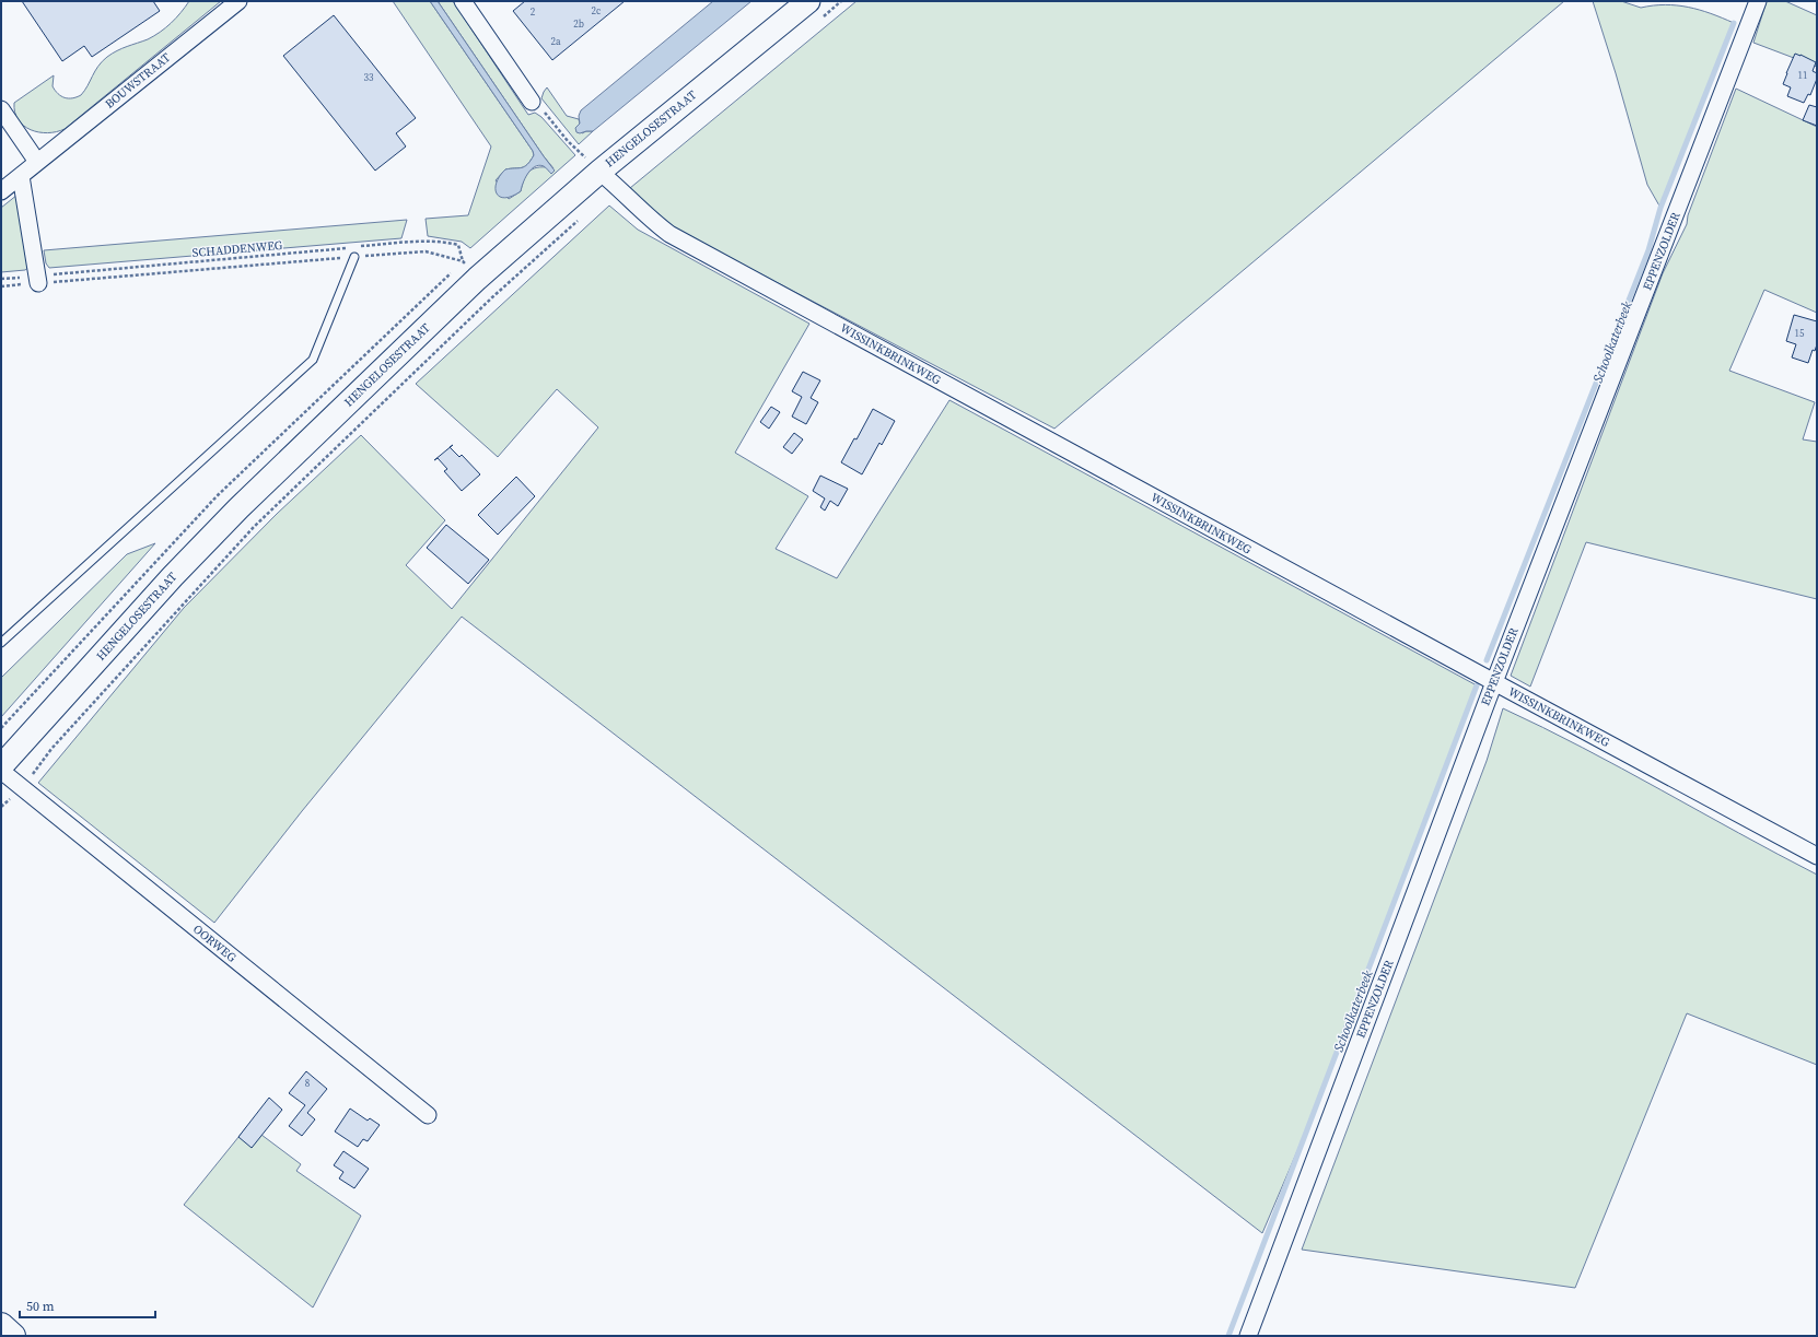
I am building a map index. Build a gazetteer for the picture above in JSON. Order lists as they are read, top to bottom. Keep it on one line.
{"streets":{"main road":["HENGELOSESTRAAT"],"street":["BOUWSTRAAT","EPPENZOLDER","WISSINKBRINKWEG","OORWEG"],"path":["SCHADDENWEG"]},"crossings":[["HENGELOSESTRAAT","WISSINKBRINKWEG"],["HENGELOSESTRAAT","OORWEG"],["EPPENZOLDER","WISSINKBRINKWEG"]],"water":["Schoolkaterbeek"],"house_numbers":["2c","2","2b","2a","11","33","15","8"],"scale_bar":"50 m"}
